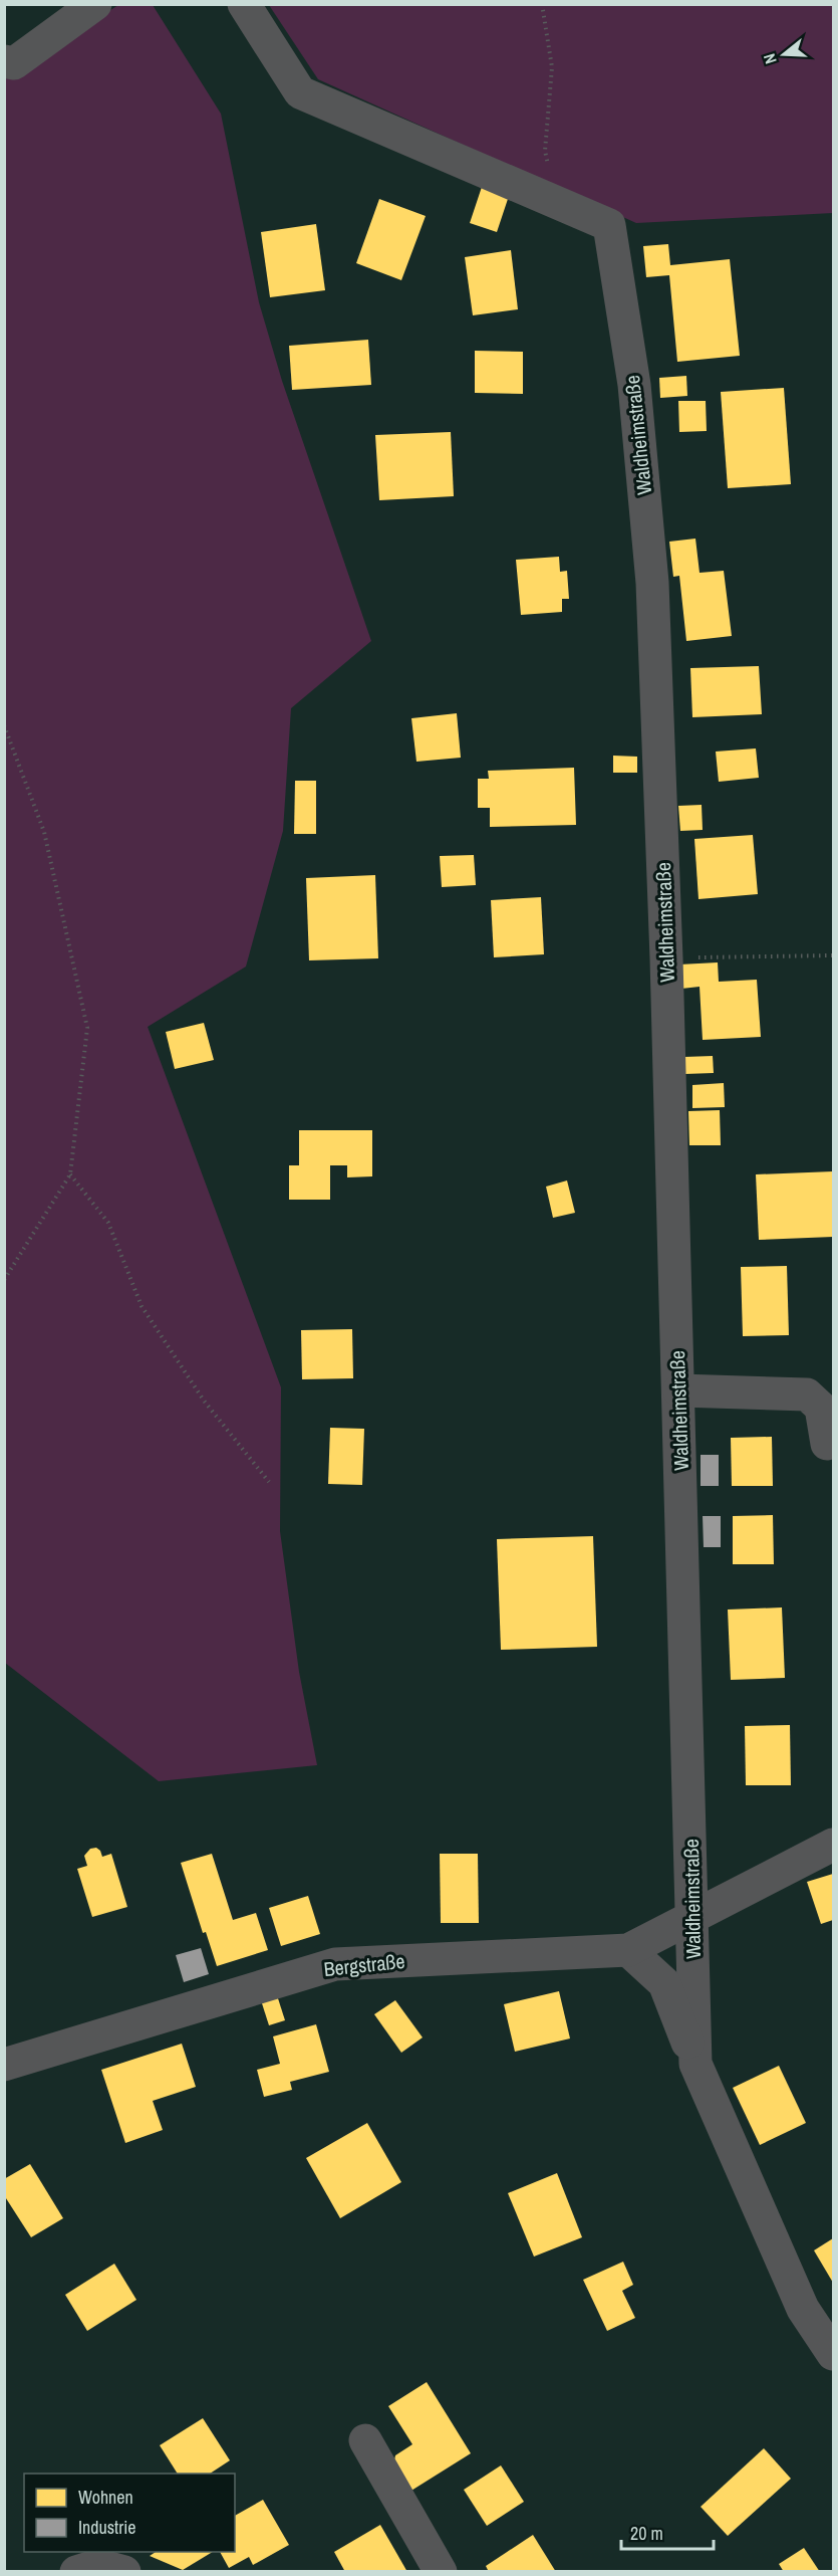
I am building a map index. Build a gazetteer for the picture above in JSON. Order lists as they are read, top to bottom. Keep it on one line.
{"streets":{"street":["Waldheimstraße","Bergstraße"]},"crossings":[["Waldheimstraße","Bergstraße"]],"legend":["Wohnen","Industrie"],"scale_bar":"20 m","north":"left"}
